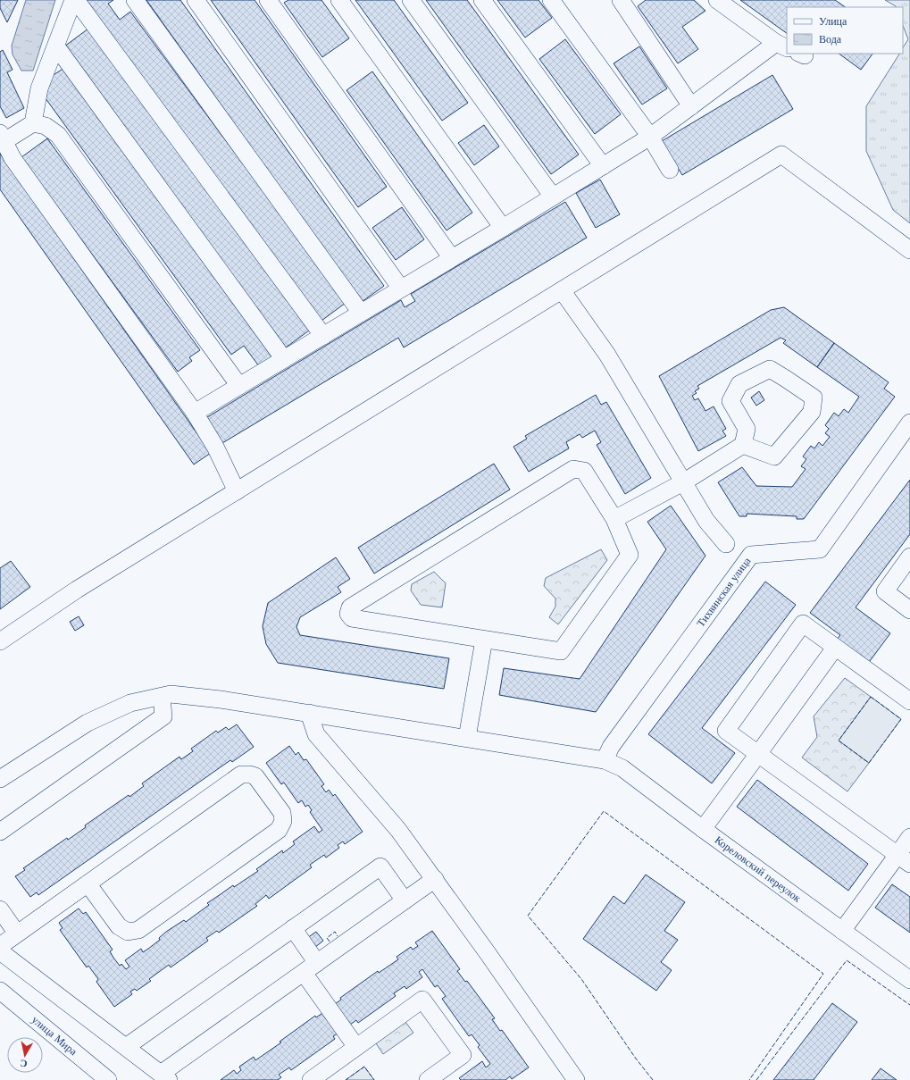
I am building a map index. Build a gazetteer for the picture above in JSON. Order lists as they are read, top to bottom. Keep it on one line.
{"streets":{"street":["Тихвинская улица","Кореловский переулок","улица Мира"]},"crossings":[["Тихвинская улица","Кореловский переулок"]],"legend":["Улица","Вода"],"north":"bottom"}
